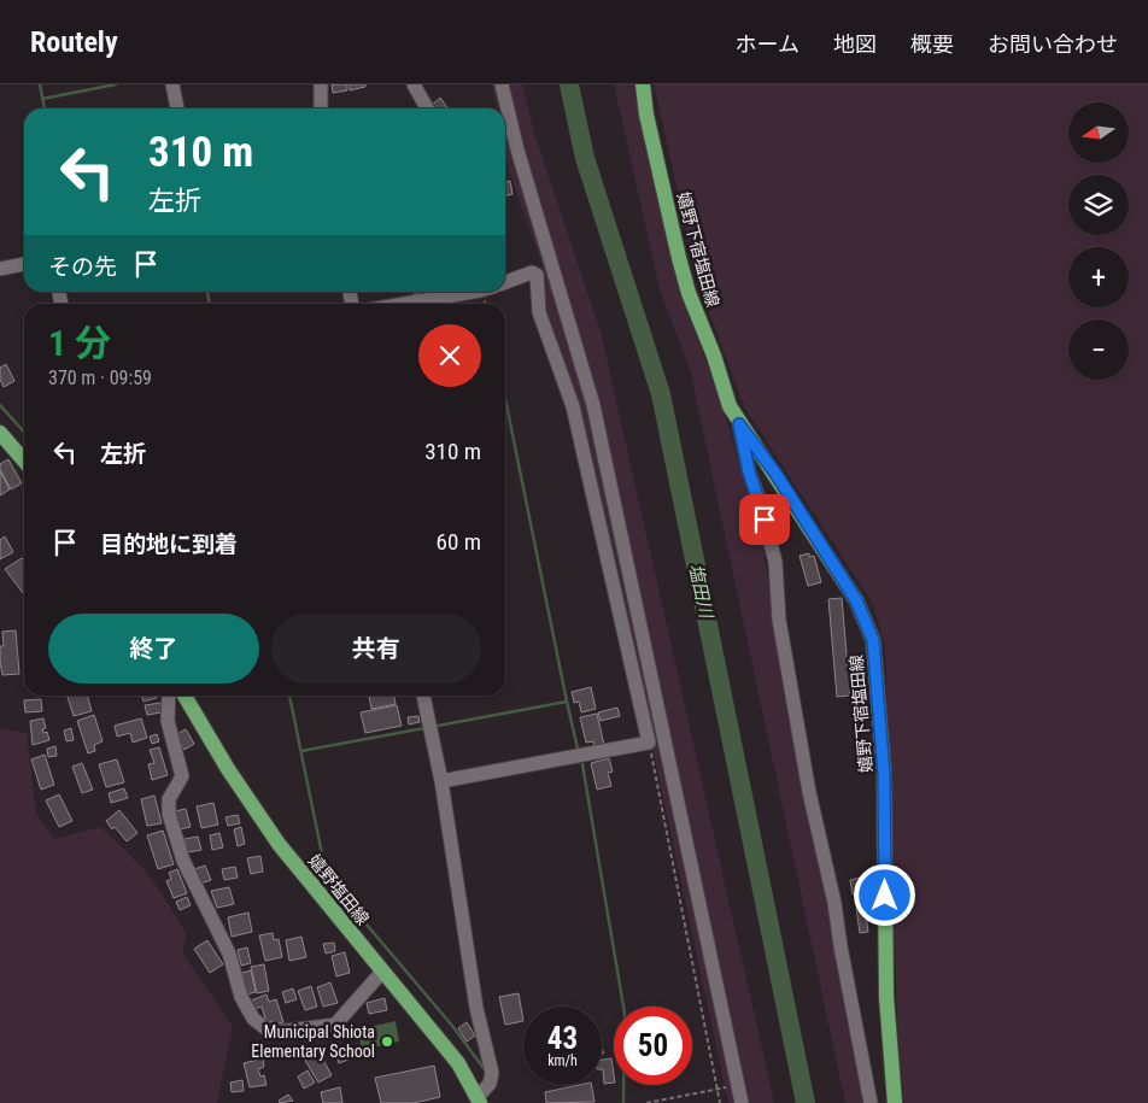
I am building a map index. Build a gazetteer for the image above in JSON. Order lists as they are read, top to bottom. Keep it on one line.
{"streets":{"main road":["嬉野下宿塩田線","嬉野塩田線"]},"water":["塩田川"],"places":["Municipal Shiota Elementary School"],"north":"left","page":{"header":"Routely","nav":["ホーム","地図","概要","お問い合わせ"],"map_buttons":["+","−"],"turn":["310 m","左折"],"then":"その先","heading":["1 分","370 m · 09:59"],"list":[{"name":"左折","value":"310 m"},{"name":"目的地に到着","value":"60 m"}],"buttons":["終了","共有"],"speed":"43 km/h","limit":"50"}}
